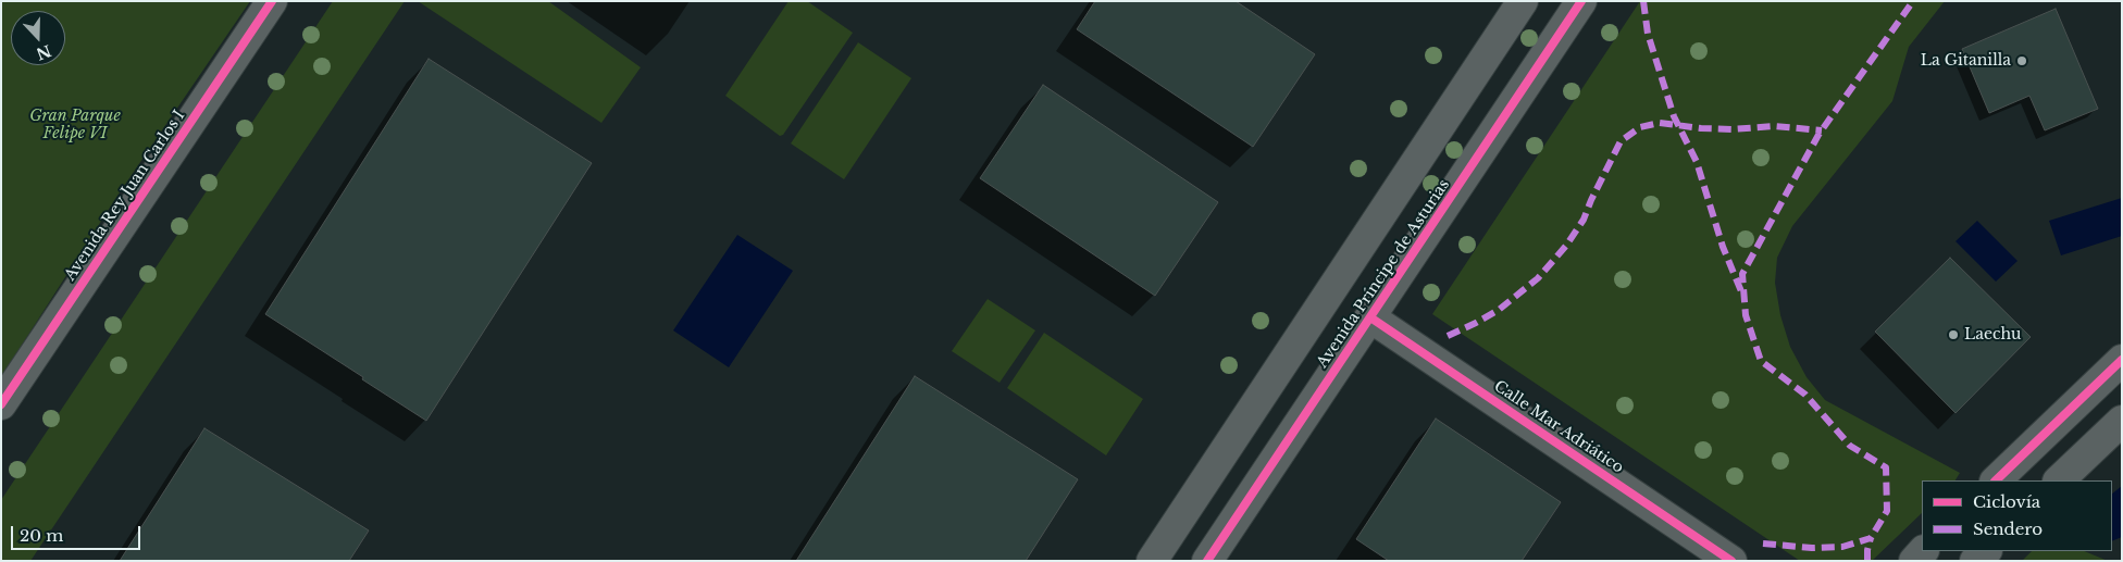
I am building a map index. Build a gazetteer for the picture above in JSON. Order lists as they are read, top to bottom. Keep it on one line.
{"streets":{"street":["Avenida Rey Juan Carlos I","Avenida Príncipe de Asturias","Calle Mar Adriático"]},"crossings":[["Avenida Príncipe de Asturias","Calle Mar Adriático"]],"parks":["Gran Parque Felipe VI"],"places":["La Gitanilla","Laechu"],"legend":["Ciclovía","Sendero"],"scale_bar":"20 m","north":"bottom"}
